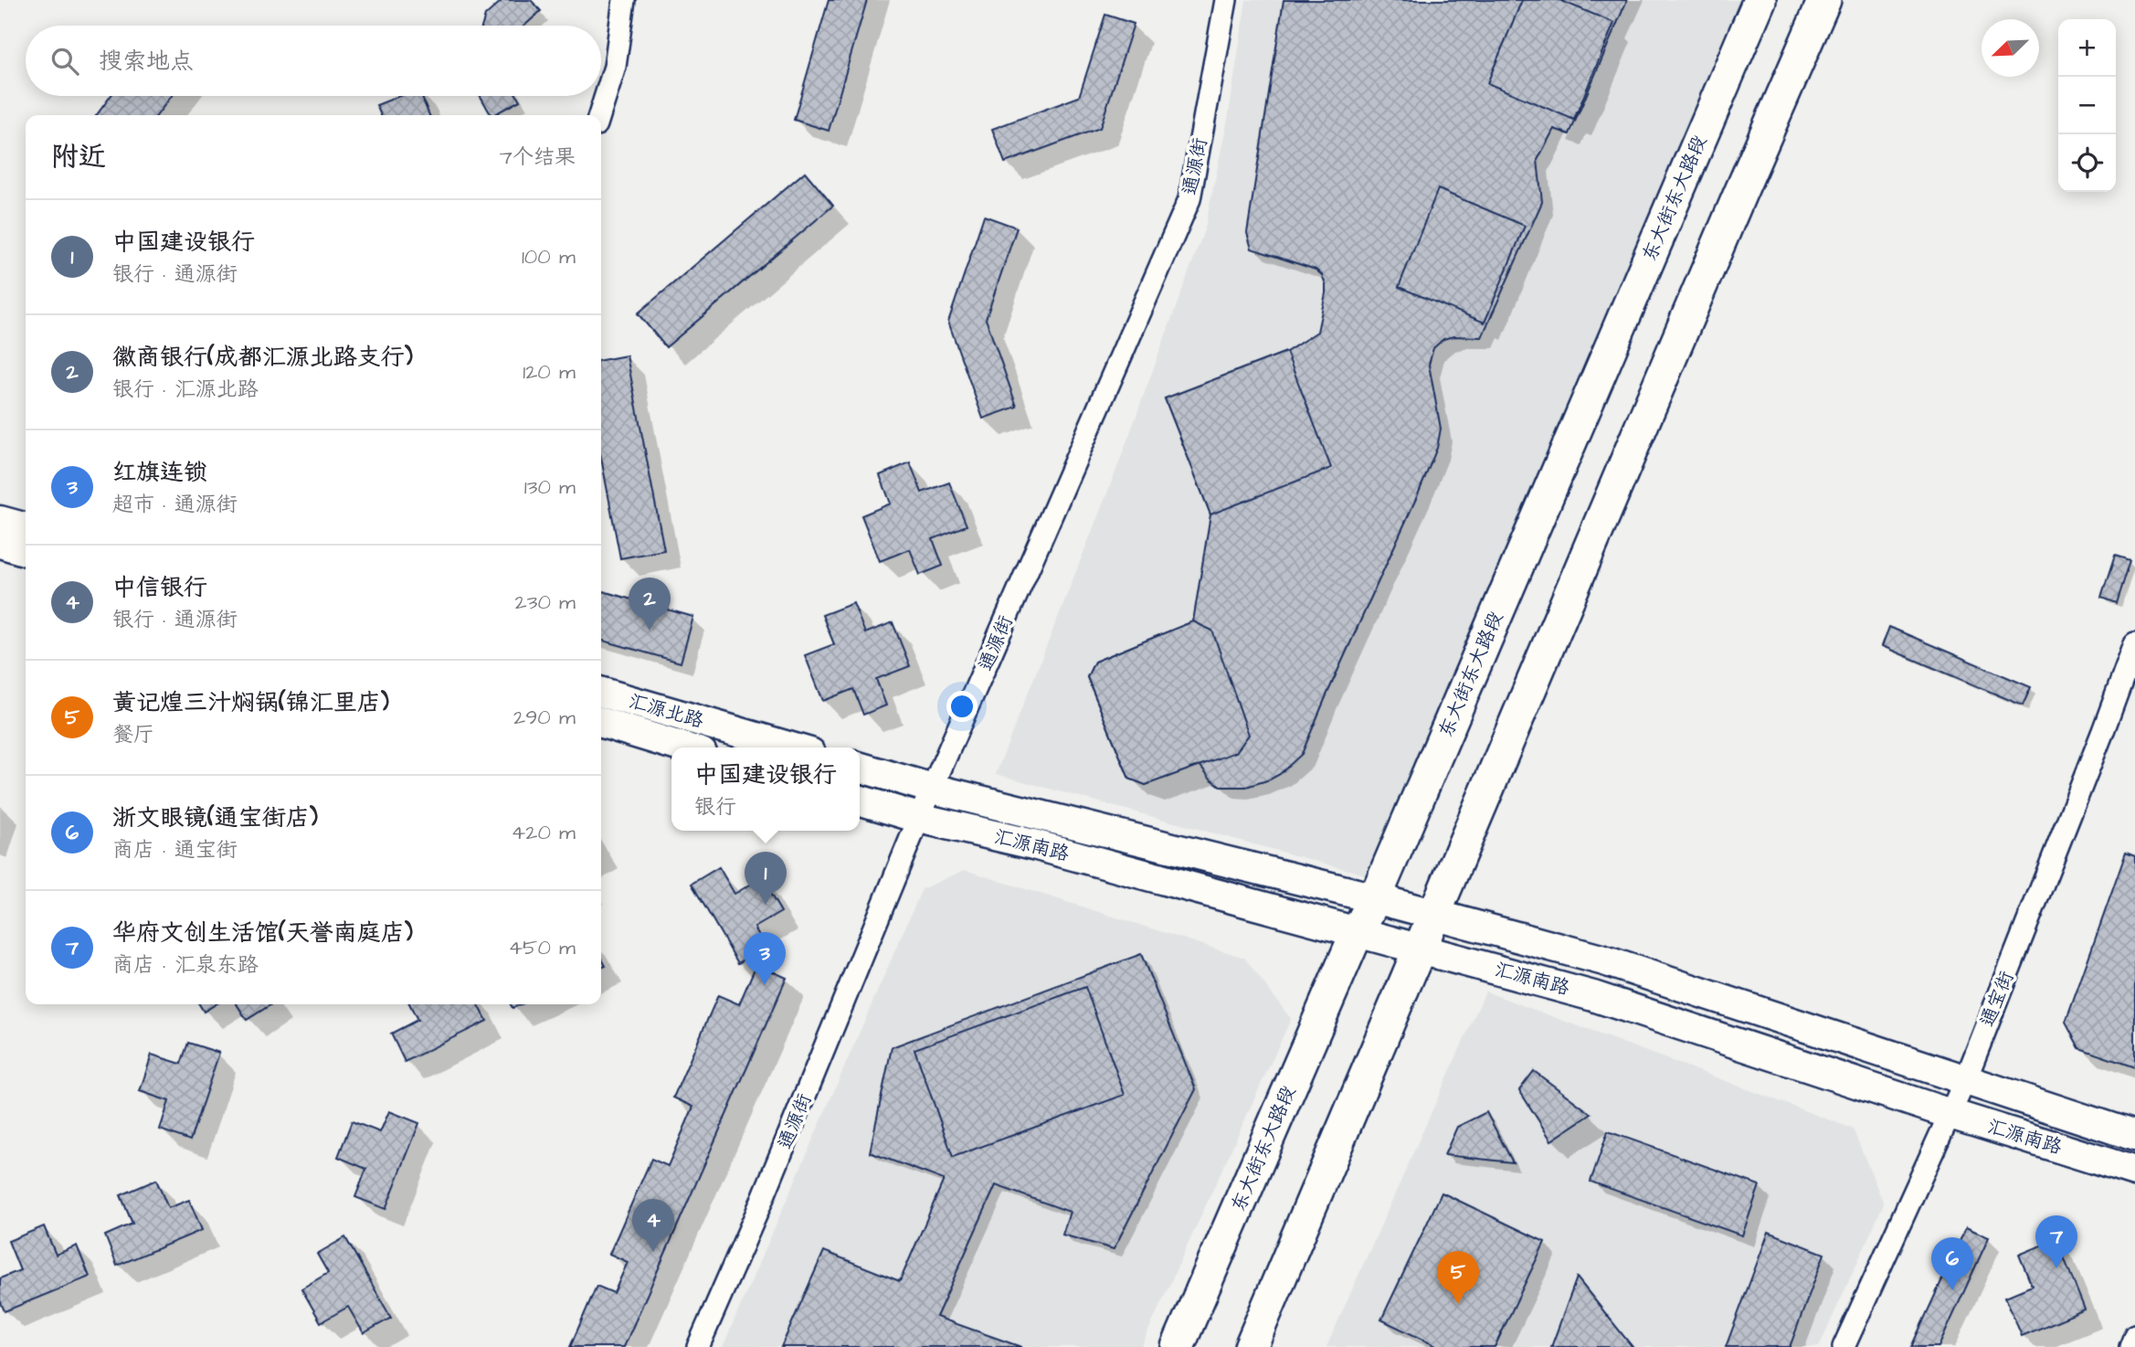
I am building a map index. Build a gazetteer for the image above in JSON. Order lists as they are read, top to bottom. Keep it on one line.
{"streets":{"main road":["东大街东大路段"],"street":["通源街","汇源北路","汇源南路","通宝街"]},"crossings":[["通源街","汇源南路"],["东大街东大路段","汇源南路"],["汇源南路","通宝街"]],"north":"bottom left","page":{"map_buttons":["+","−"],"search":"搜索地点","heading":["附近","7个结果"],"list":[{"mark":"1","name":"中国建设银行","note":"银行 · 通源街","value":"100 m"},{"mark":"2","name":"徽商银行(成都汇源北路支行)","note":"银行 · 汇源北路","value":"120 m"},{"mark":"3","name":"红旗连锁","note":"超市 · 通源街","value":"130 m"},{"mark":"4","name":"中信银行","note":"银行 · 通源街","value":"230 m"},{"mark":"5","name":"黄记煌三汁焖锅(锦汇里店)","note":"餐厅","value":"290 m"},{"mark":"6","name":"浙文眼镜(通宝街店)","note":"商店 · 通宝街","value":"420 m"},{"mark":"7","name":"华府文创生活馆(天誉南庭店)","note":"商店 · 汇泉东路","value":"450 m"}],"pins":["2","1","3","4","7","6","5"],"popup":["中国建设银行","银行"]}}
